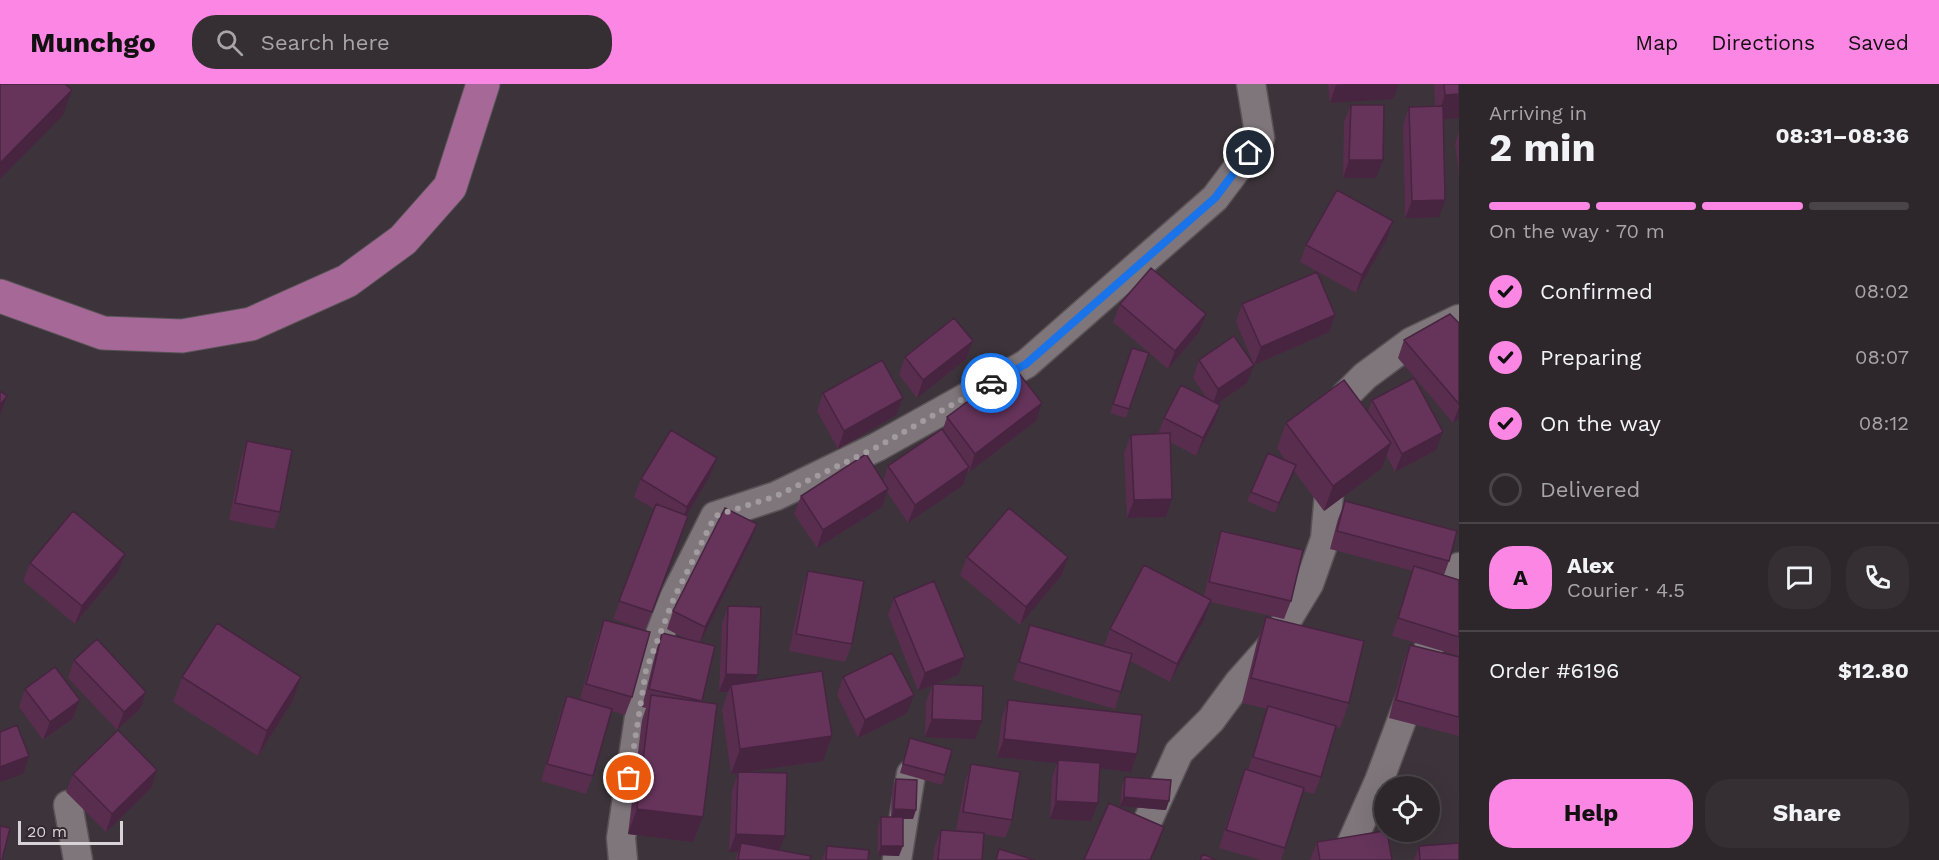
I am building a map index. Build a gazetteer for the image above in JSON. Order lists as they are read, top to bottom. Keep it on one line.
{"scale_bar":"20 m","page":{"header":"Munchgo","search":"Search here","nav":["Map","Directions","Saved"],"heading":["2 min","Arriving in","08:31–08:36"],"panel":["Alex","Courier · 4.5","Order #6196","$12.80"],"bar":"On the way · 70 m","list":[["Confirmed","08:02"],["Preparing","08:07"],["On the way","08:12"],"Delivered"],"round":"A","buttons":["Help","Share"],"scale":"20 m"}}
